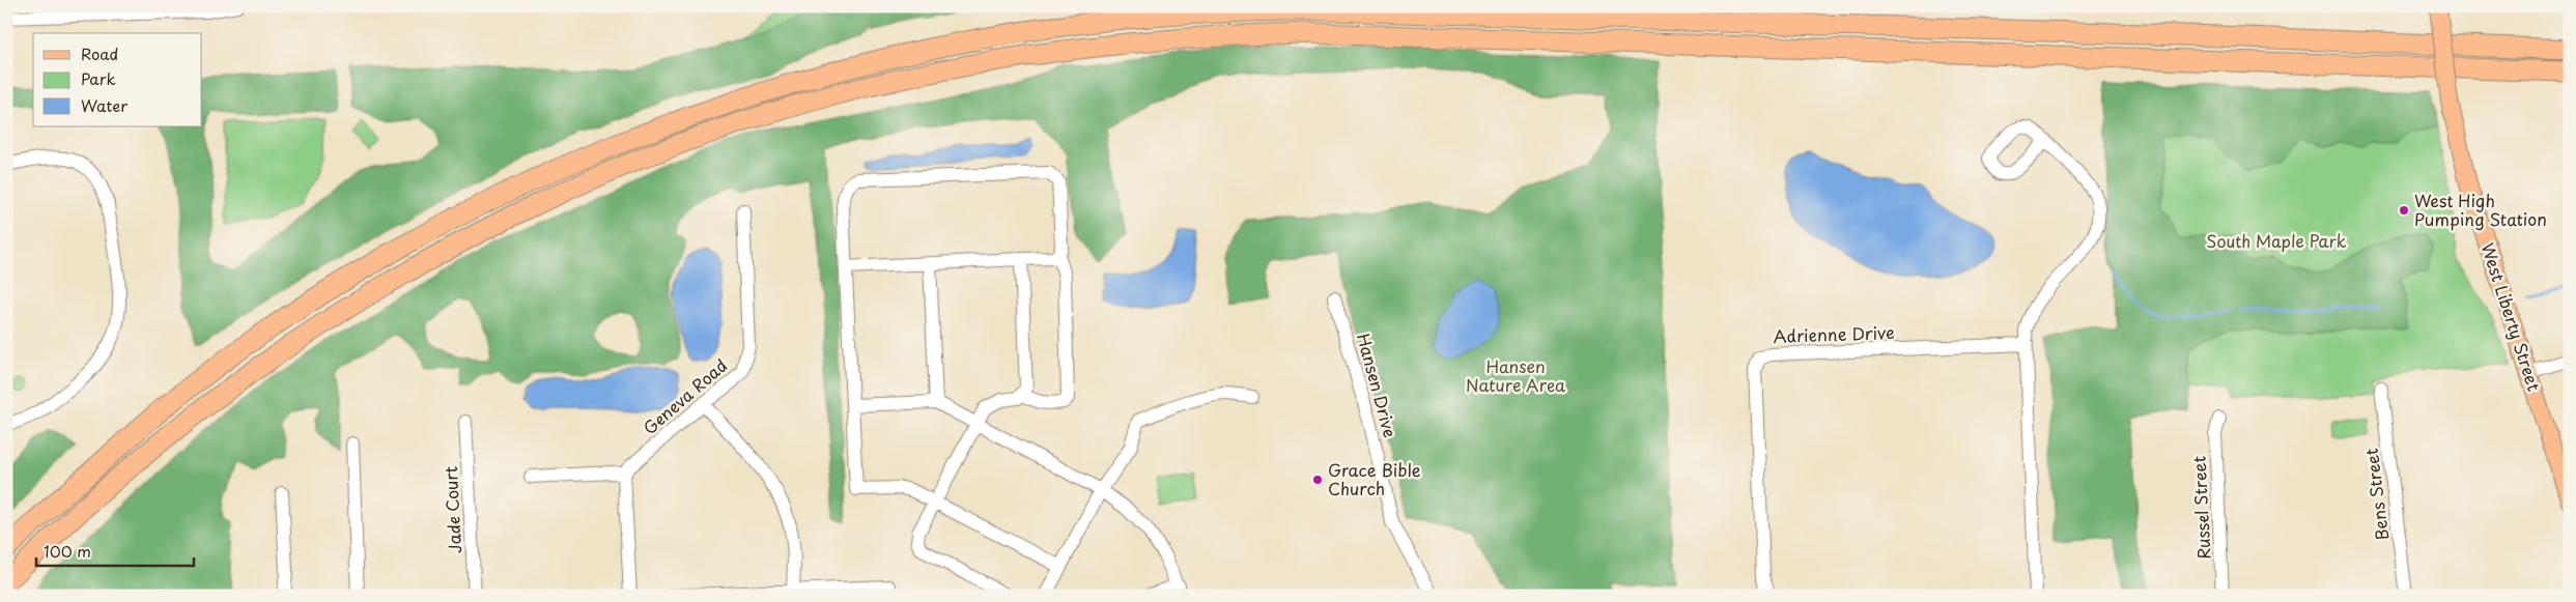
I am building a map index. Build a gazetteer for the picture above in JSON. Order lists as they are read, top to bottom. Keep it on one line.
{"streets":{"main road":["West Liberty Street"],"street":["Adrienne Drive","Hansen Drive","Geneva Road","Bens Street","Russel Street","Jade Court"]},"parks":["South Maple Park","Hansen Nature Area"],"places":["West High Pumping Station","Grace Bible Church"],"legend":["Road","Park","Water"],"scale_bar":"100 m"}
